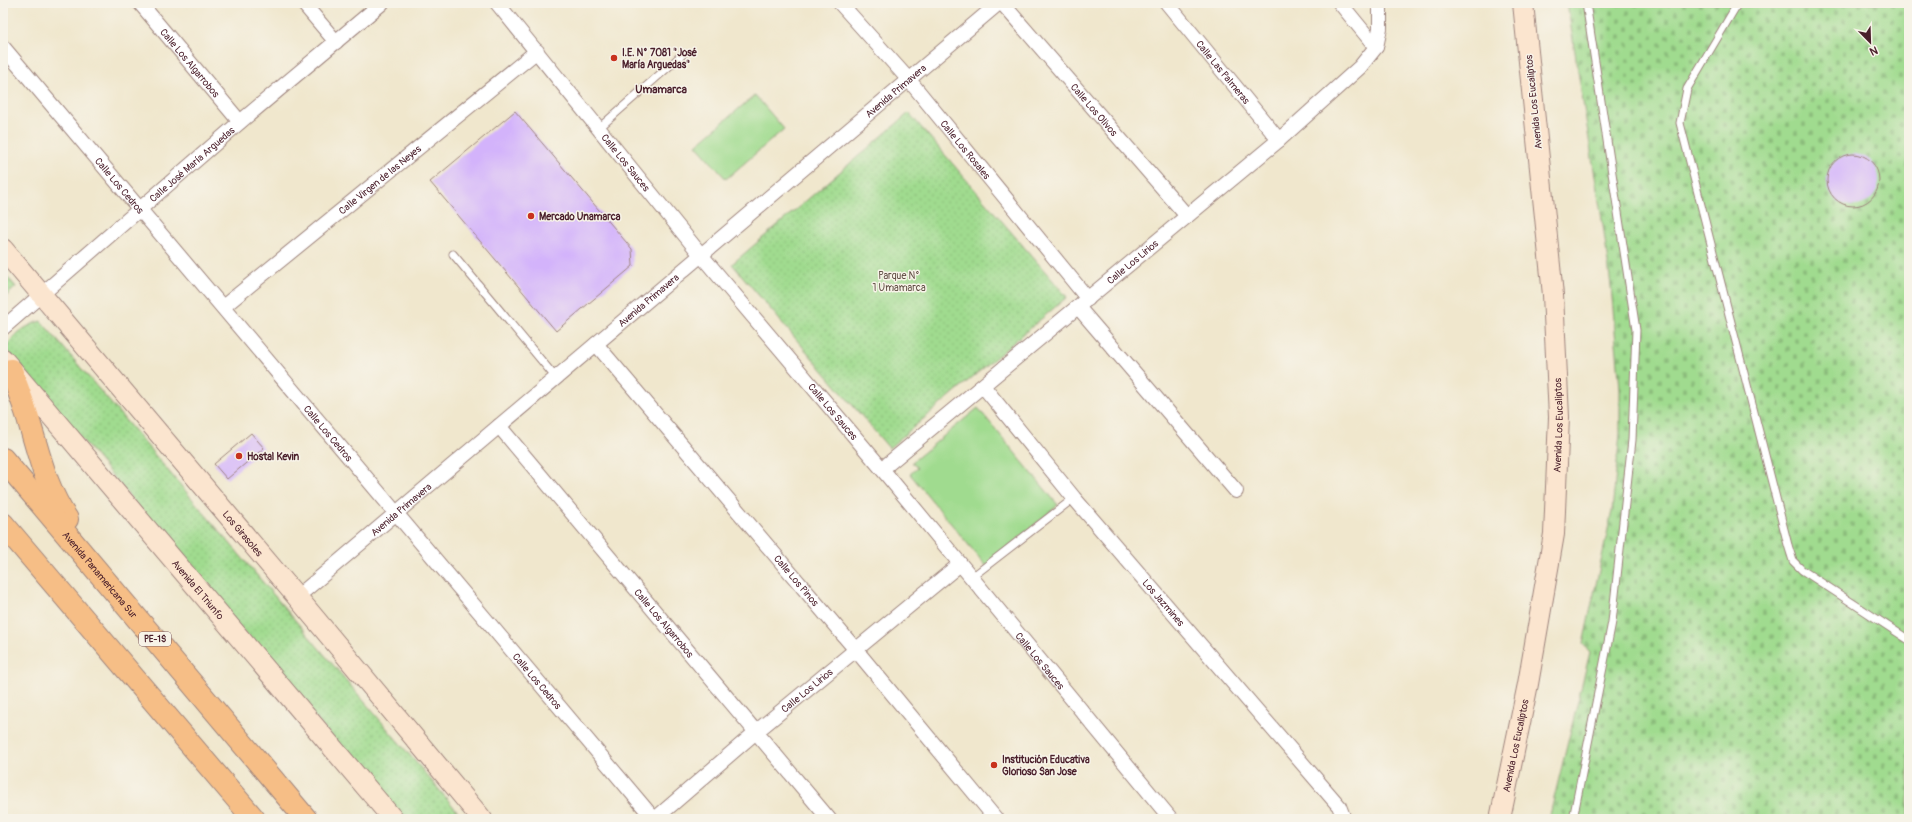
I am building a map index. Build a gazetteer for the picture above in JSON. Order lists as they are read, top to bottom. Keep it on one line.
{"streets":{"highway":["Avenida Panamericana Sur","PE-1S"],"street":["Calle Los Algarrobos","Calle Las Palmeras","Avenida Primavera","Avenida Los Eucaliptos","Calle Los Olivos","Calle Los Rosales","Calle Los Sauces","Calle José María Arguedas","Calle Virgen de las Neyes","Calle Los Cedros","Calle Los Lirios","Los Girasoles","Calle Los Pinos","Avenida El Triunfo","Los Jazmines"]},"crossings":[["Calle Los Algarrobos","Avenida Primavera"],["Calle Los Algarrobos","Calle José María Arguedas"],["Calle Los Algarrobos","Calle Los Lirios"],["Calle Las Palmeras","Calle Los Lirios"],["Avenida Primavera","Calle Los Rosales"],["Avenida Primavera","Calle Los Sauces"],["Avenida Primavera","Calle Los Cedros"],["Avenida Primavera","Los Girasoles"],["Avenida Primavera","Calle Los Pinos"],["Calle Los Olivos","Calle Los Lirios"],["Calle Los Rosales","Calle Los Lirios"],["Calle Los Sauces","Calle Virgen de las Neyes"],["Calle Los Sauces","Calle Los Lirios"],["Calle José María Arguedas","Calle Los Cedros"],["Calle José María Arguedas","Los Girasoles"],["Calle Virgen de las Neyes","Calle Los Cedros"],["Calle Los Cedros","Calle Los Lirios"],["Calle Los Lirios","Calle Los Pinos"],["Calle Los Lirios","Los Jazmines"]],"districts":["Umamarca"],"parks":["Parque N° 1 Umamarca"],"places":["I.E. N° 7081 \"José María Arguedas\"","Mercado Unamarca","Hostal Kevin","Institución Educativa Glorioso San Jose"],"north":"bottom right"}
